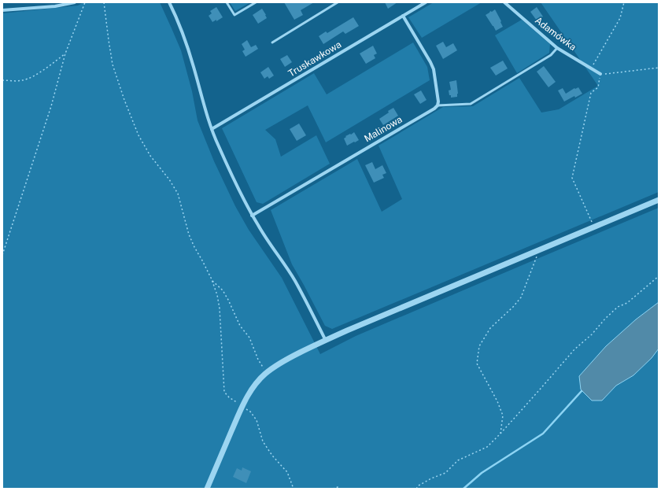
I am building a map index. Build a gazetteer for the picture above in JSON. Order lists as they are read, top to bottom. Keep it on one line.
{"streets":{"street":["Adamówka","Truskawkowa","Malinowa"]}}
